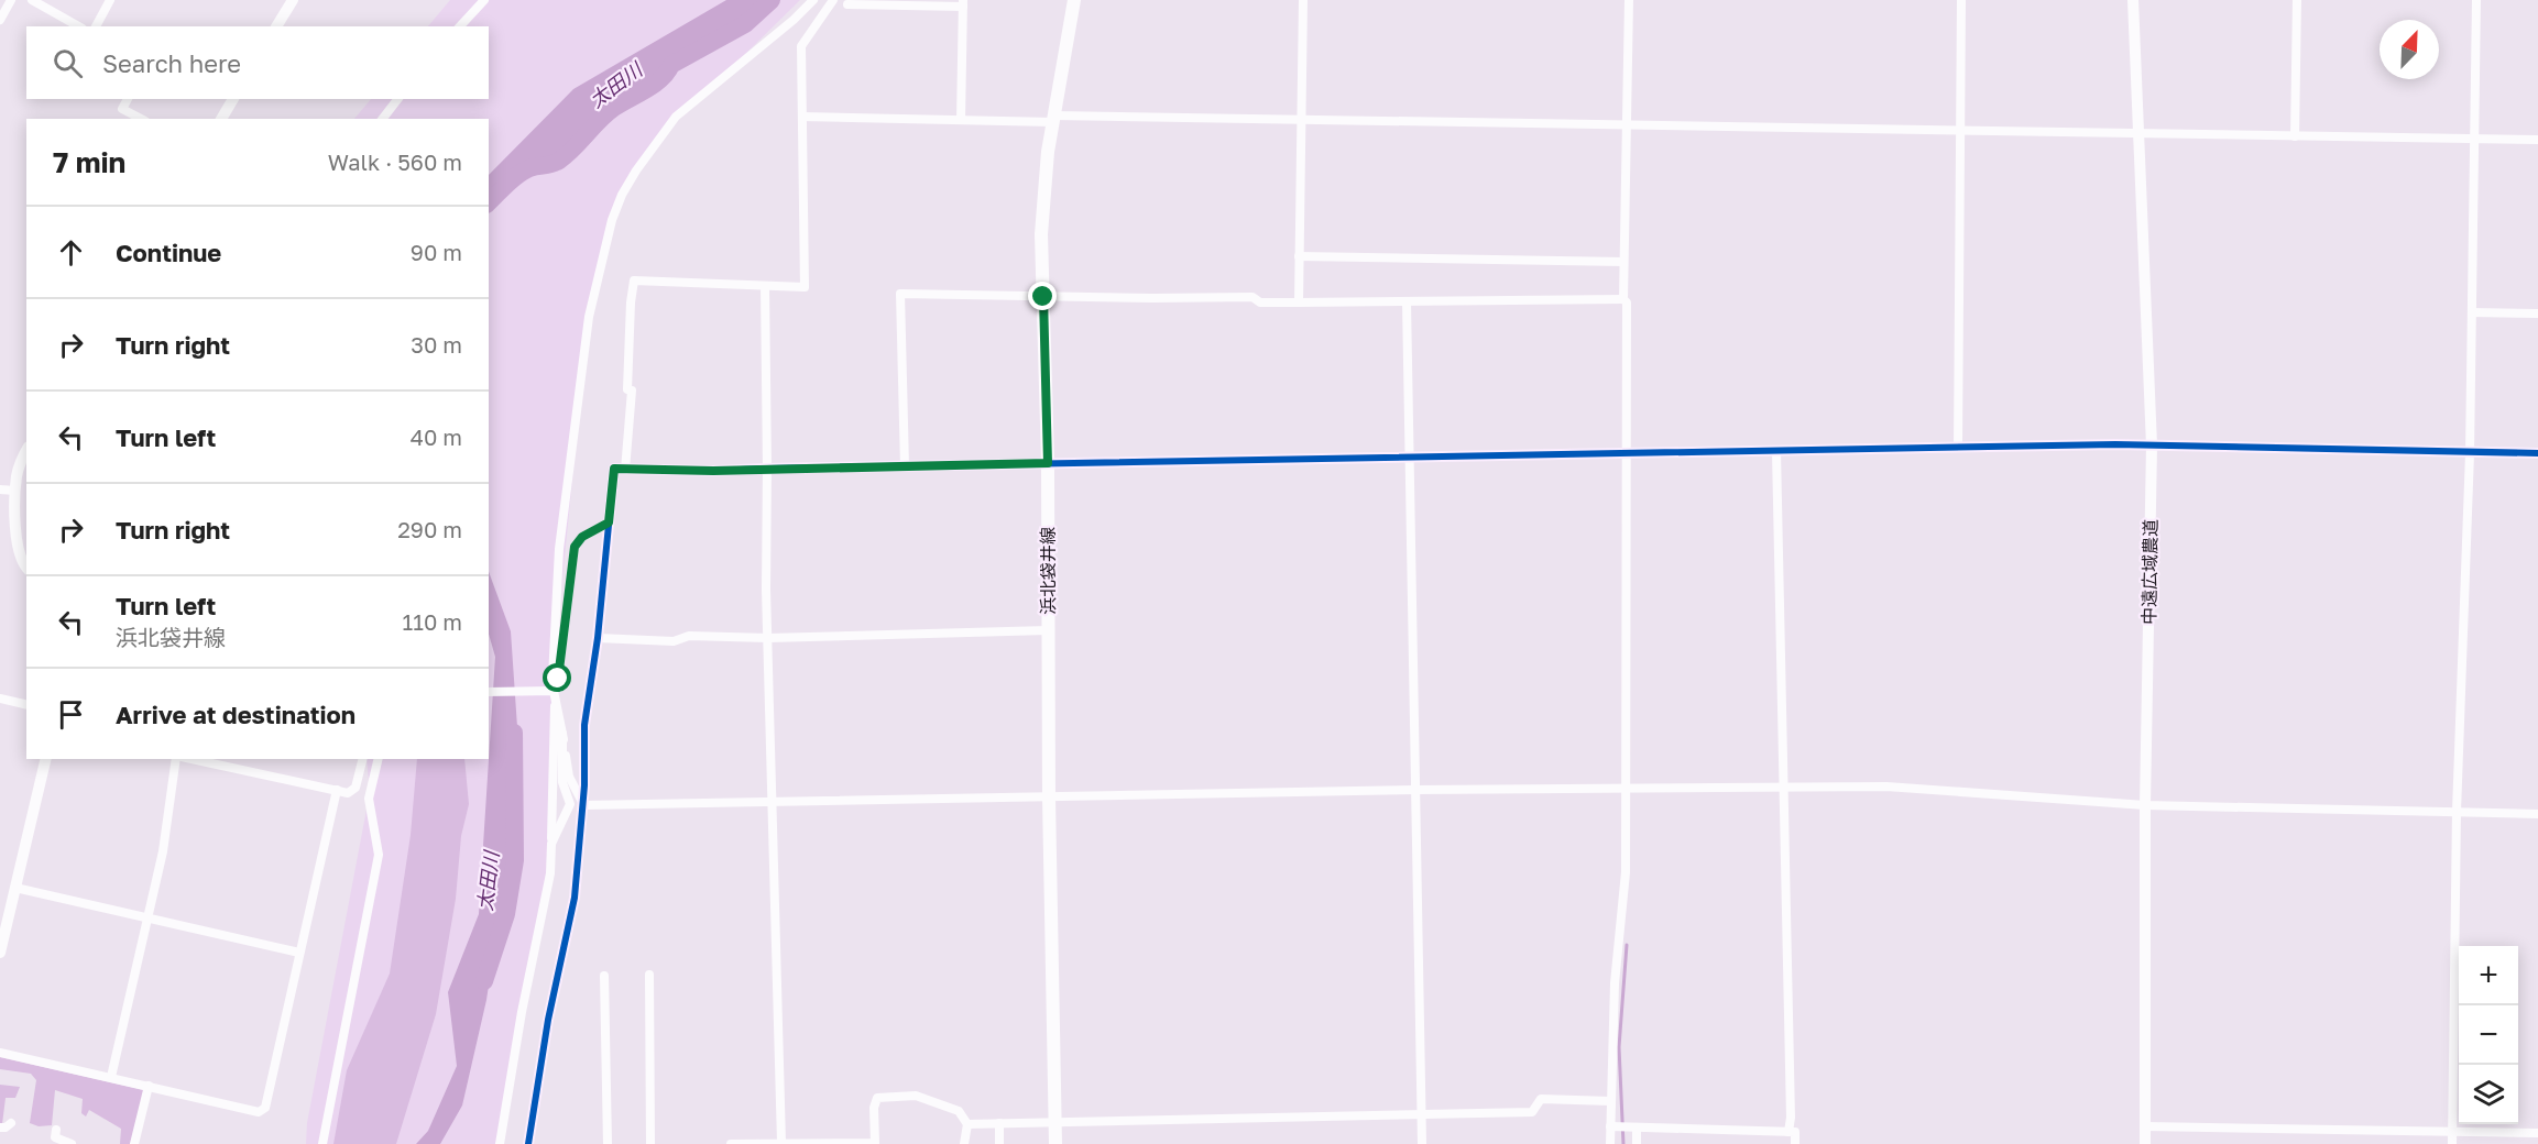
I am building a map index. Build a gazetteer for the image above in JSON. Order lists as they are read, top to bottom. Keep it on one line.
{"streets":{"main road":["浜北袋井線"],"street":["中遠広域農道"]},"water":["太田川"],"north":"top right","page":{"search":"Search here","heading":["7 min","Walk · 560 m"],"list":[["Continue","90 m"],["Turn right","30 m"],["Turn left","40 m"],["Turn right","290 m"],["Turn left","浜北袋井線","110 m"],"Arrive at destination"],"map_buttons":["+","−"]}}
